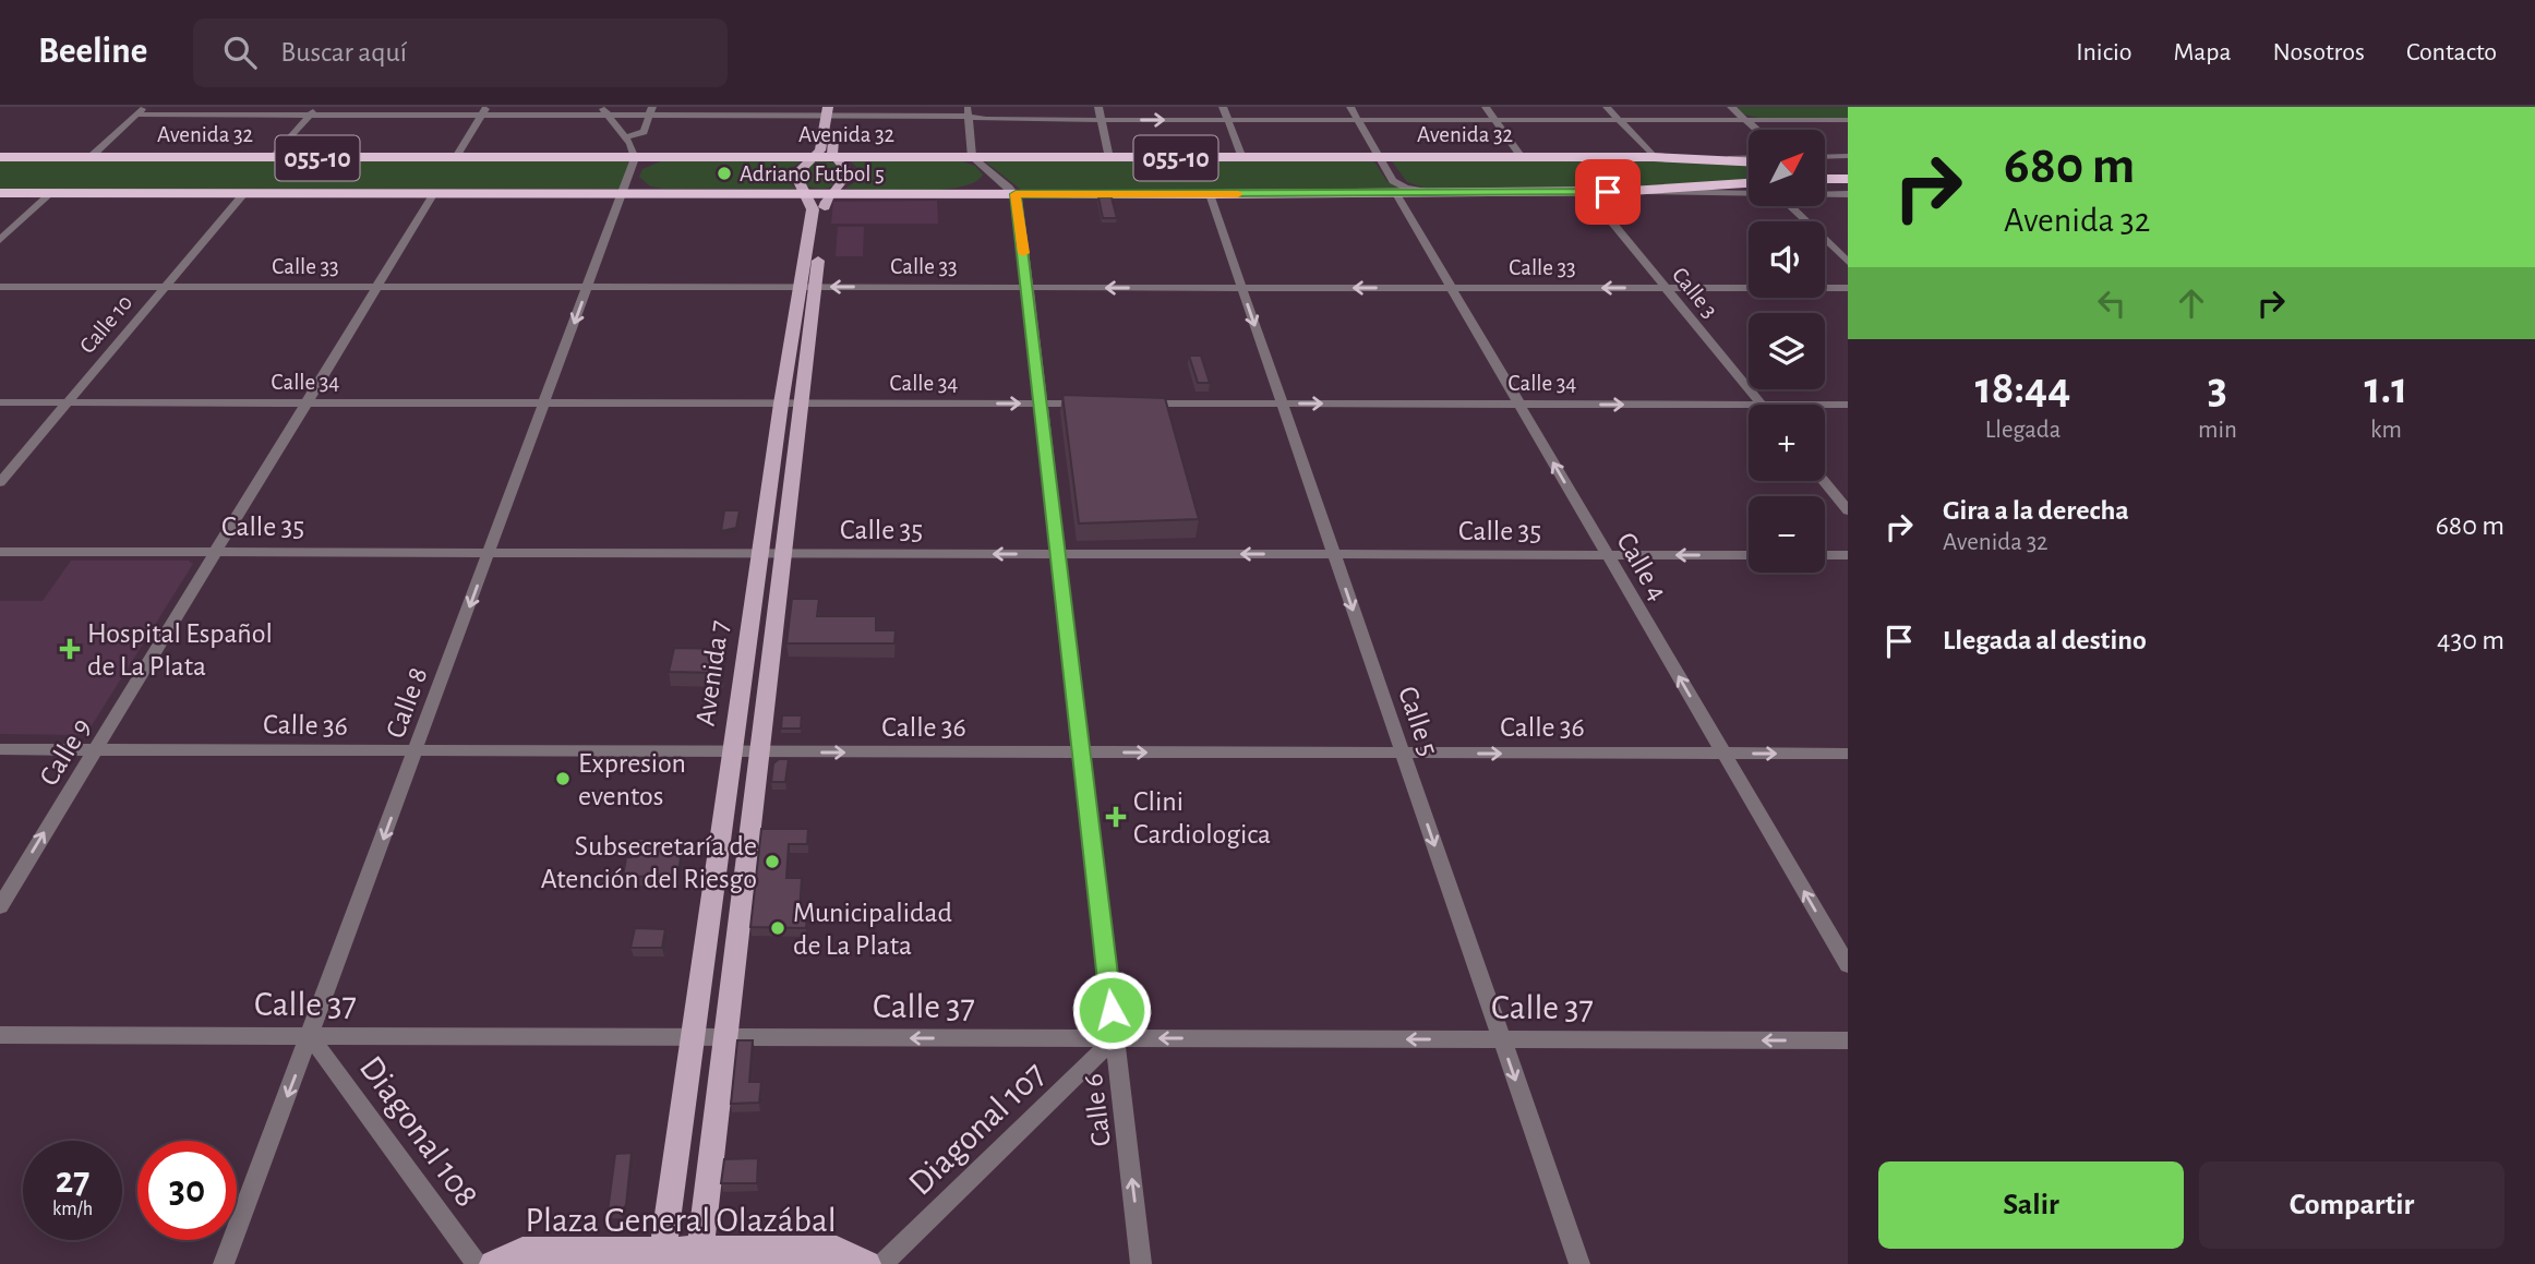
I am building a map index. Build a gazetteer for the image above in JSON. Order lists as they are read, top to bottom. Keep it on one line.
{"streets":{"highway":["Avenida 32","055-10"],"main road":["Avenida 7","Plaza General Olazábal"],"street":["Calle 33","Calle 3","Calle 10","Calle 34","Calle 35","Calle 4","Calle 8","Calle 5","Calle 36","Calle 9","Calle 37","Calle 6","Diagonal 107","Diagonal 108"]},"crossings":[["Avenida 32","055-10"],["Avenida 32","Avenida 7"],["Avenida 32","Calle 8"],["055-10","Calle 3"],["055-10","Calle 10"],["055-10","Calle 4"],["055-10","Avenida 7"],["055-10","Calle 8"],["055-10","Calle 5"],["055-10","Calle 9"],["055-10","Calle 6"],["Calle 33","Calle 3"],["Calle 33","Calle 10"],["Calle 33","Calle 4"],["Calle 33","Avenida 7"],["Calle 33","Calle 8"],["Calle 33","Calle 5"],["Calle 33","Calle 9"],["Calle 33","Calle 6"],["Calle 10","Calle 34"],["Calle 34","Calle 4"],["Calle 34","Avenida 7"],["Calle 34","Calle 8"],["Calle 34","Calle 5"],["Calle 34","Calle 9"],["Calle 34","Calle 6"],["Calle 35","Calle 4"],["Calle 35","Avenida 7"],["Calle 35","Calle 8"],["Calle 35","Calle 5"],["Calle 35","Calle 9"],["Calle 35","Calle 6"],["Calle 4","Calle 36"],["Avenida 7","Calle 36"],["Avenida 7","Calle 37"],["Avenida 7","Plaza General Olazábal"],["Calle 8","Calle 36"],["Calle 8","Calle 37"],["Calle 8","Diagonal 108"],["Calle 5","Calle 36"],["Calle 5","Calle 37"],["Calle 36","Calle 9"],["Calle 36","Calle 6"],["Calle 37","Calle 6"],["Calle 37","Diagonal 107"],["Calle 37","Diagonal 108"],["Calle 6","Diagonal 107"]],"one_way":["Calle 33","Calle 34","Calle 35","Calle 4","Calle 8","Calle 5","Calle 36","Calle 37"],"places":{"other":["Adriano Futbol 5","Expresion eventos","Subsecretaría de Atención del Riesgo","Municipalidad de La Plata"],"health":["Hospital Español de La Plata","Clini Cardiologica"]},"north":"top right","page":{"header":"Beeline","search":"Buscar aquí","nav":["Inicio","Mapa","Nosotros","Contacto"],"turn":["680 m","Avenida 32"],"map_buttons":["+","−"],"eta":["18:44","Llegada","3","min","1.1","km"],"list":[{"name":"Gira a la derecha","note":"Avenida 32","value":"680 m"},{"name":"Llegada al destino","value":"430 m"}],"speed":"27 km/h","limit":"30","buttons":["Salir","Compartir"]}}
